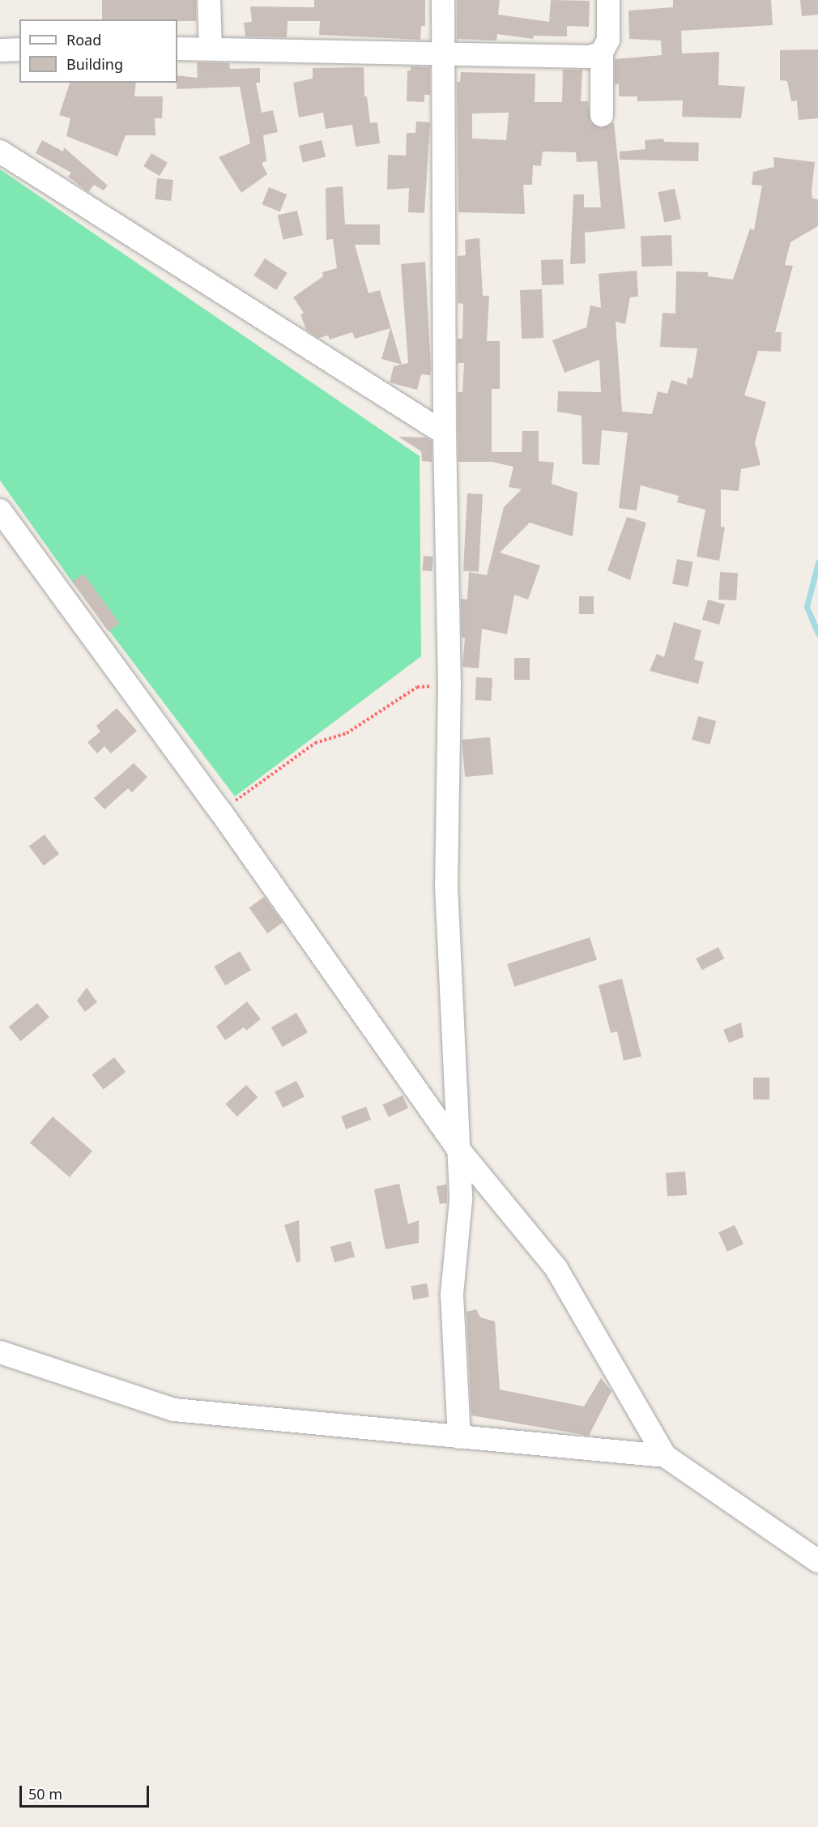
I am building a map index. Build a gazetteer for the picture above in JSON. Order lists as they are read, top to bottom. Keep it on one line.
{"legend":["Road","Building"],"scale_bar":"50 m"}
